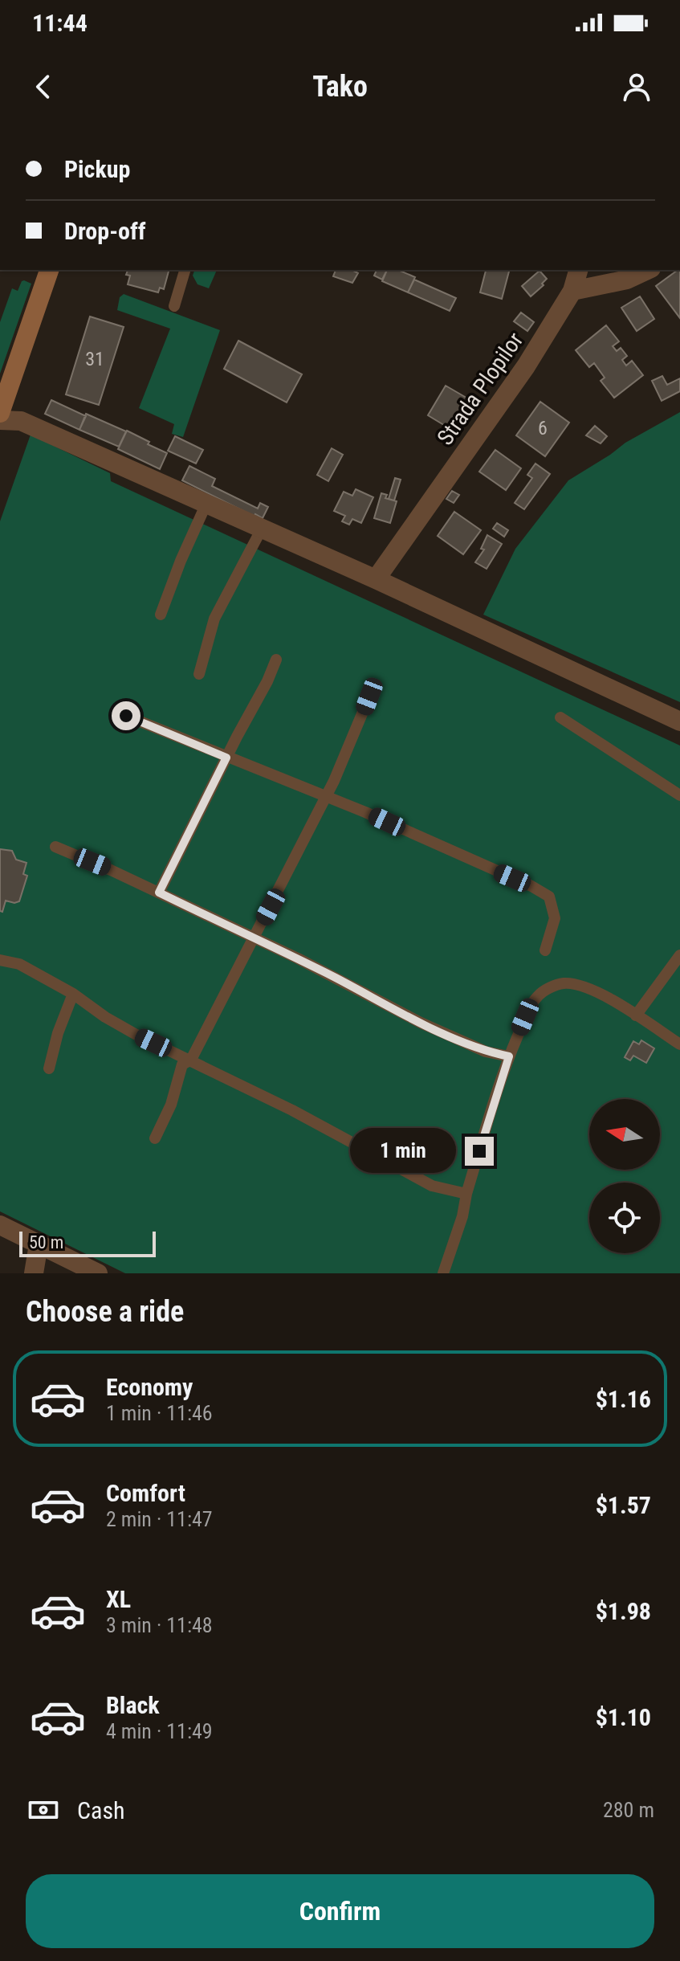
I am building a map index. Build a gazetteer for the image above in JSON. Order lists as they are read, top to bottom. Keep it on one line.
{"streets":{"street":["Strada Plopilor"]},"house_numbers":["31","6"],"scale_bar":"50 m","north":"left","page":{"status":"11:44","header":"Tako","banner":["Pickup","Drop-off"],"bubble":"1 min","scale":"50 m","heading":"Choose a ride","list":[{"name":"Economy","note":"1 min · 11:46","value":"$1.16"},{"name":"Comfort","note":"2 min · 11:47","value":"$1.57"},{"name":"XL","note":"3 min · 11:48","value":"$1.98"},{"name":"Black","note":"4 min · 11:49","value":"$1.10"}],"pay":["Cash","280 m"],"buttons":"Confirm"}}
